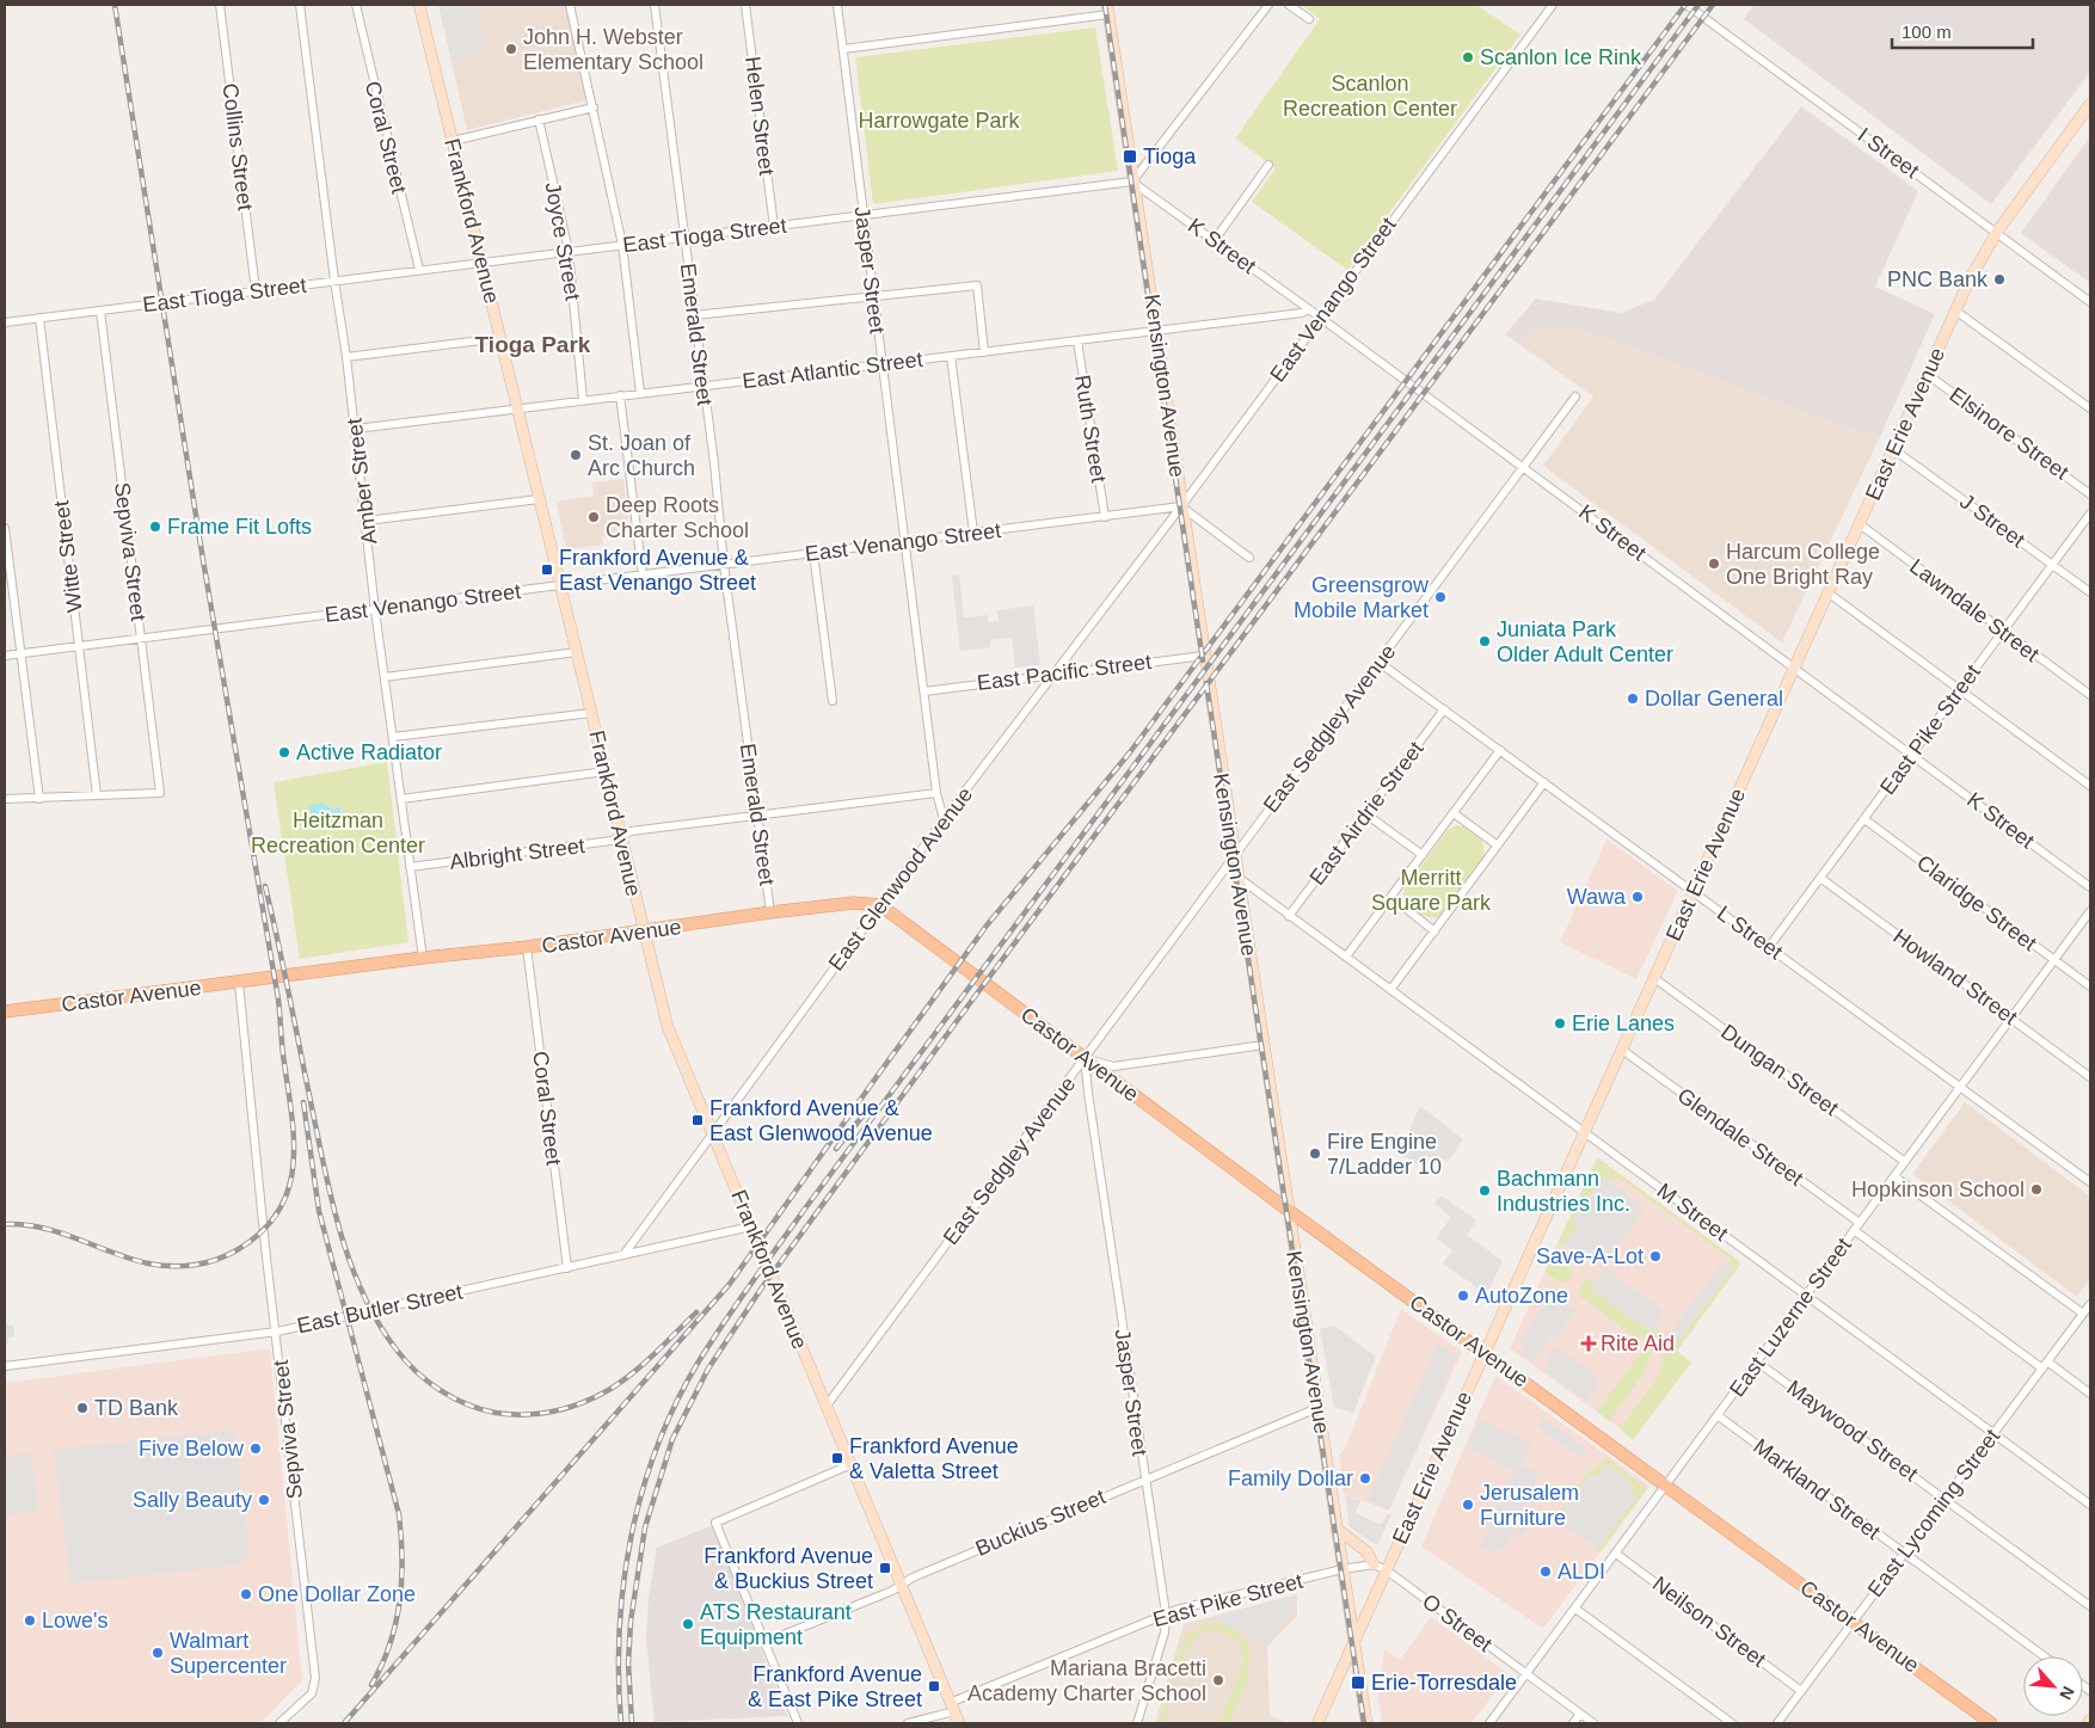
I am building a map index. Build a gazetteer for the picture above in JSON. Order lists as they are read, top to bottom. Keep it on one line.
{"streets":{"main road":["Frankford Avenue","Kensington Avenue","East Erie Avenue","Castor Avenue"],"street":["Helen Street","Coral Street","Collins Street","I Street","East Tioga Street","Joyce Street","K Street","Jasper Street","East Venango Street","Emerald Street","East Atlantic Street","Ruth Street","Elsinore Street","Amber Street","J Street","Sepviva Street","Witte Street","Lawndale Street","East Pacific Street","East Sedgley Avenue","East Pike Street","East Airdrie Street","Albright Street","East Glenwood Avenue","Claridge Street","L Street","Howland Street","Dungan Street","Glendale Street","M Street","East Butler Street","East Luzerne Street","Maywood Street","Markland Street","East Lycoming Street","Buckius Street","Neilson Street","O Street"]},"crossings":[["Helen Street","East Tioga Street"],["Coral Street","East Tioga Street"],["Coral Street","Castor Avenue"],["Coral Street","East Butler Street"],["Collins Street","East Tioga Street"],["I Street","East Erie Avenue"],["Frankford Avenue","East Tioga Street"],["Frankford Avenue","East Venango Street"],["Frankford Avenue","East Atlantic Street"],["Frankford Avenue","East Sedgley Avenue"],["Frankford Avenue","East Pike Street"],["Frankford Avenue","Albright Street"],["Frankford Avenue","East Glenwood Avenue"],["Frankford Avenue","Castor Avenue"],["Frankford Avenue","East Butler Street"],["Frankford Avenue","Buckius Street"],["East Tioga Street","Joyce Street"],["East Tioga Street","K Street"],["East Tioga Street","Jasper Street"],["East Tioga Street","Emerald Street"],["East Tioga Street","Kensington Avenue"],["East Tioga Street","Amber Street"],["East Tioga Street","Sepviva Street"],["East Tioga Street","Witte Street"],["Joyce Street","East Atlantic Street"],["K Street","East Venango Street"],["K Street","East Atlantic Street"],["K Street","Kensington Avenue"],["K Street","East Erie Avenue"],["K Street","East Sedgley Avenue"],["K Street","East Pike Street"],["Jasper Street","East Venango Street"],["Jasper Street","East Atlantic Street"],["Jasper Street","East Pacific Street"],["Jasper Street","East Sedgley Avenue"],["Jasper Street","East Pike Street"],["Jasper Street","East Glenwood Avenue"],["Jasper Street","Castor Avenue"],["Jasper Street","Buckius Street"],["East Venango Street","Emerald Street"],["East Venango Street","Kensington Avenue"],["East Venango Street","Ruth Street"],["East Venango Street","Amber Street"],["East Venango Street","Sepviva Street"],["East Venango Street","Witte Street"],["East Venango Street","East Glenwood Avenue"],["Emerald Street","East Atlantic Street"],["Emerald Street","Castor Avenue"],["East Atlantic Street","Kensington Avenue"],["East Atlantic Street","Ruth Street"],["East Atlantic Street","Amber Street"],["Kensington Avenue","East Erie Avenue"],["Kensington Avenue","East Pacific Street"],["Kensington Avenue","East Sedgley Avenue"],["Kensington Avenue","East Pike Street"],["Kensington Avenue","East Glenwood Avenue"],["Kensington Avenue","Castor Avenue"],["Kensington Avenue","M Street"],["Kensington Avenue","Buckius Street"],["East Erie Avenue","Elsinore Street"],["East Erie Avenue","J Street"],["East Erie Avenue","Lawndale Street"],["East Erie Avenue","L Street"],["East Erie Avenue","Castor Avenue"],["East Erie Avenue","Dungan Street"],["East Erie Avenue","Glendale Street"],["East Erie Avenue","M Street"],["East Erie Avenue","O Street"],["Amber Street","Albright Street"],["Amber Street","Castor Avenue"],["J Street","East Pike Street"],["Sepviva Street","Witte Street"],["Sepviva Street","Castor Avenue"],["Sepviva Street","East Butler Street"],["Lawndale Street","East Pike Street"],["East Pacific Street","East Glenwood Avenue"],["East Sedgley Avenue","L Street"],["East Sedgley Avenue","Castor Avenue"],["East Pike Street","Claridge Street"],["East Pike Street","L Street"],["East Pike Street","Howland Street"],["East Airdrie Street","L Street"],["East Airdrie Street","M Street"],["East Glenwood Avenue","Castor Avenue"],["East Glenwood Avenue","East Butler Street"],["Claridge Street","East Luzerne Street"],["L Street","East Luzerne Street"],["Castor Avenue","East Luzerne Street"],["Castor Avenue","East Lycoming Street"],["Howland Street","East Luzerne Street"],["Dungan Street","East Luzerne Street"],["Glendale Street","East Luzerne Street"],["Glendale Street","East Lycoming Street"],["M Street","East Luzerne Street"],["M Street","East Lycoming Street"],["East Luzerne Street","Maywood Street"],["East Luzerne Street","Markland Street"],["East Luzerne Street","Neilson Street"],["East Luzerne Street","O Street"],["Maywood Street","East Lycoming Street"],["Markland Street","East Lycoming Street"],["East Lycoming Street","Neilson Street"]],"districts":["Tioga Park"],"parks":["Scanlon Recreation Center","Harrowgate Park","Heitzman Recreation Center","Merritt Square Park"],"places":{"other":["John H. Webster Elementary School","Scanlon Ice Rink","PNC Bank","St. Joan of Arc Church","Deep Roots Charter School","Frame Fit Lofts","Harcum College One Bright Ray","Greensgrow Mobile Market","Juniata Park Older Adult Center","Dollar General","Active Radiator","Wawa","Erie Lanes","Fire Engine 7/Ladder 10","Hopkinson School","Bachmann Industries Inc.","Save-A-Lot","AutoZone","TD Bank","Five Below","Family Dollar","Sally Beauty","Jerusalem Furniture","ALDI","One Dollar Zone","Lowe's","ATS Restaurant Equipment","Walmart Supercenter","Mariana Bracetti Academy Charter School"],"transit":["Tioga","Frankford Avenue & East Venango Street","Frankford Avenue & East Glenwood Avenue","Frankford Avenue & Valetta Street","Frankford Avenue & Buckius Street","Erie-Torresdale","Frankford Avenue & East Pike Street"],"health":["Rite Aid"]},"scale_bar":"100 m","north":"bottom right"}
